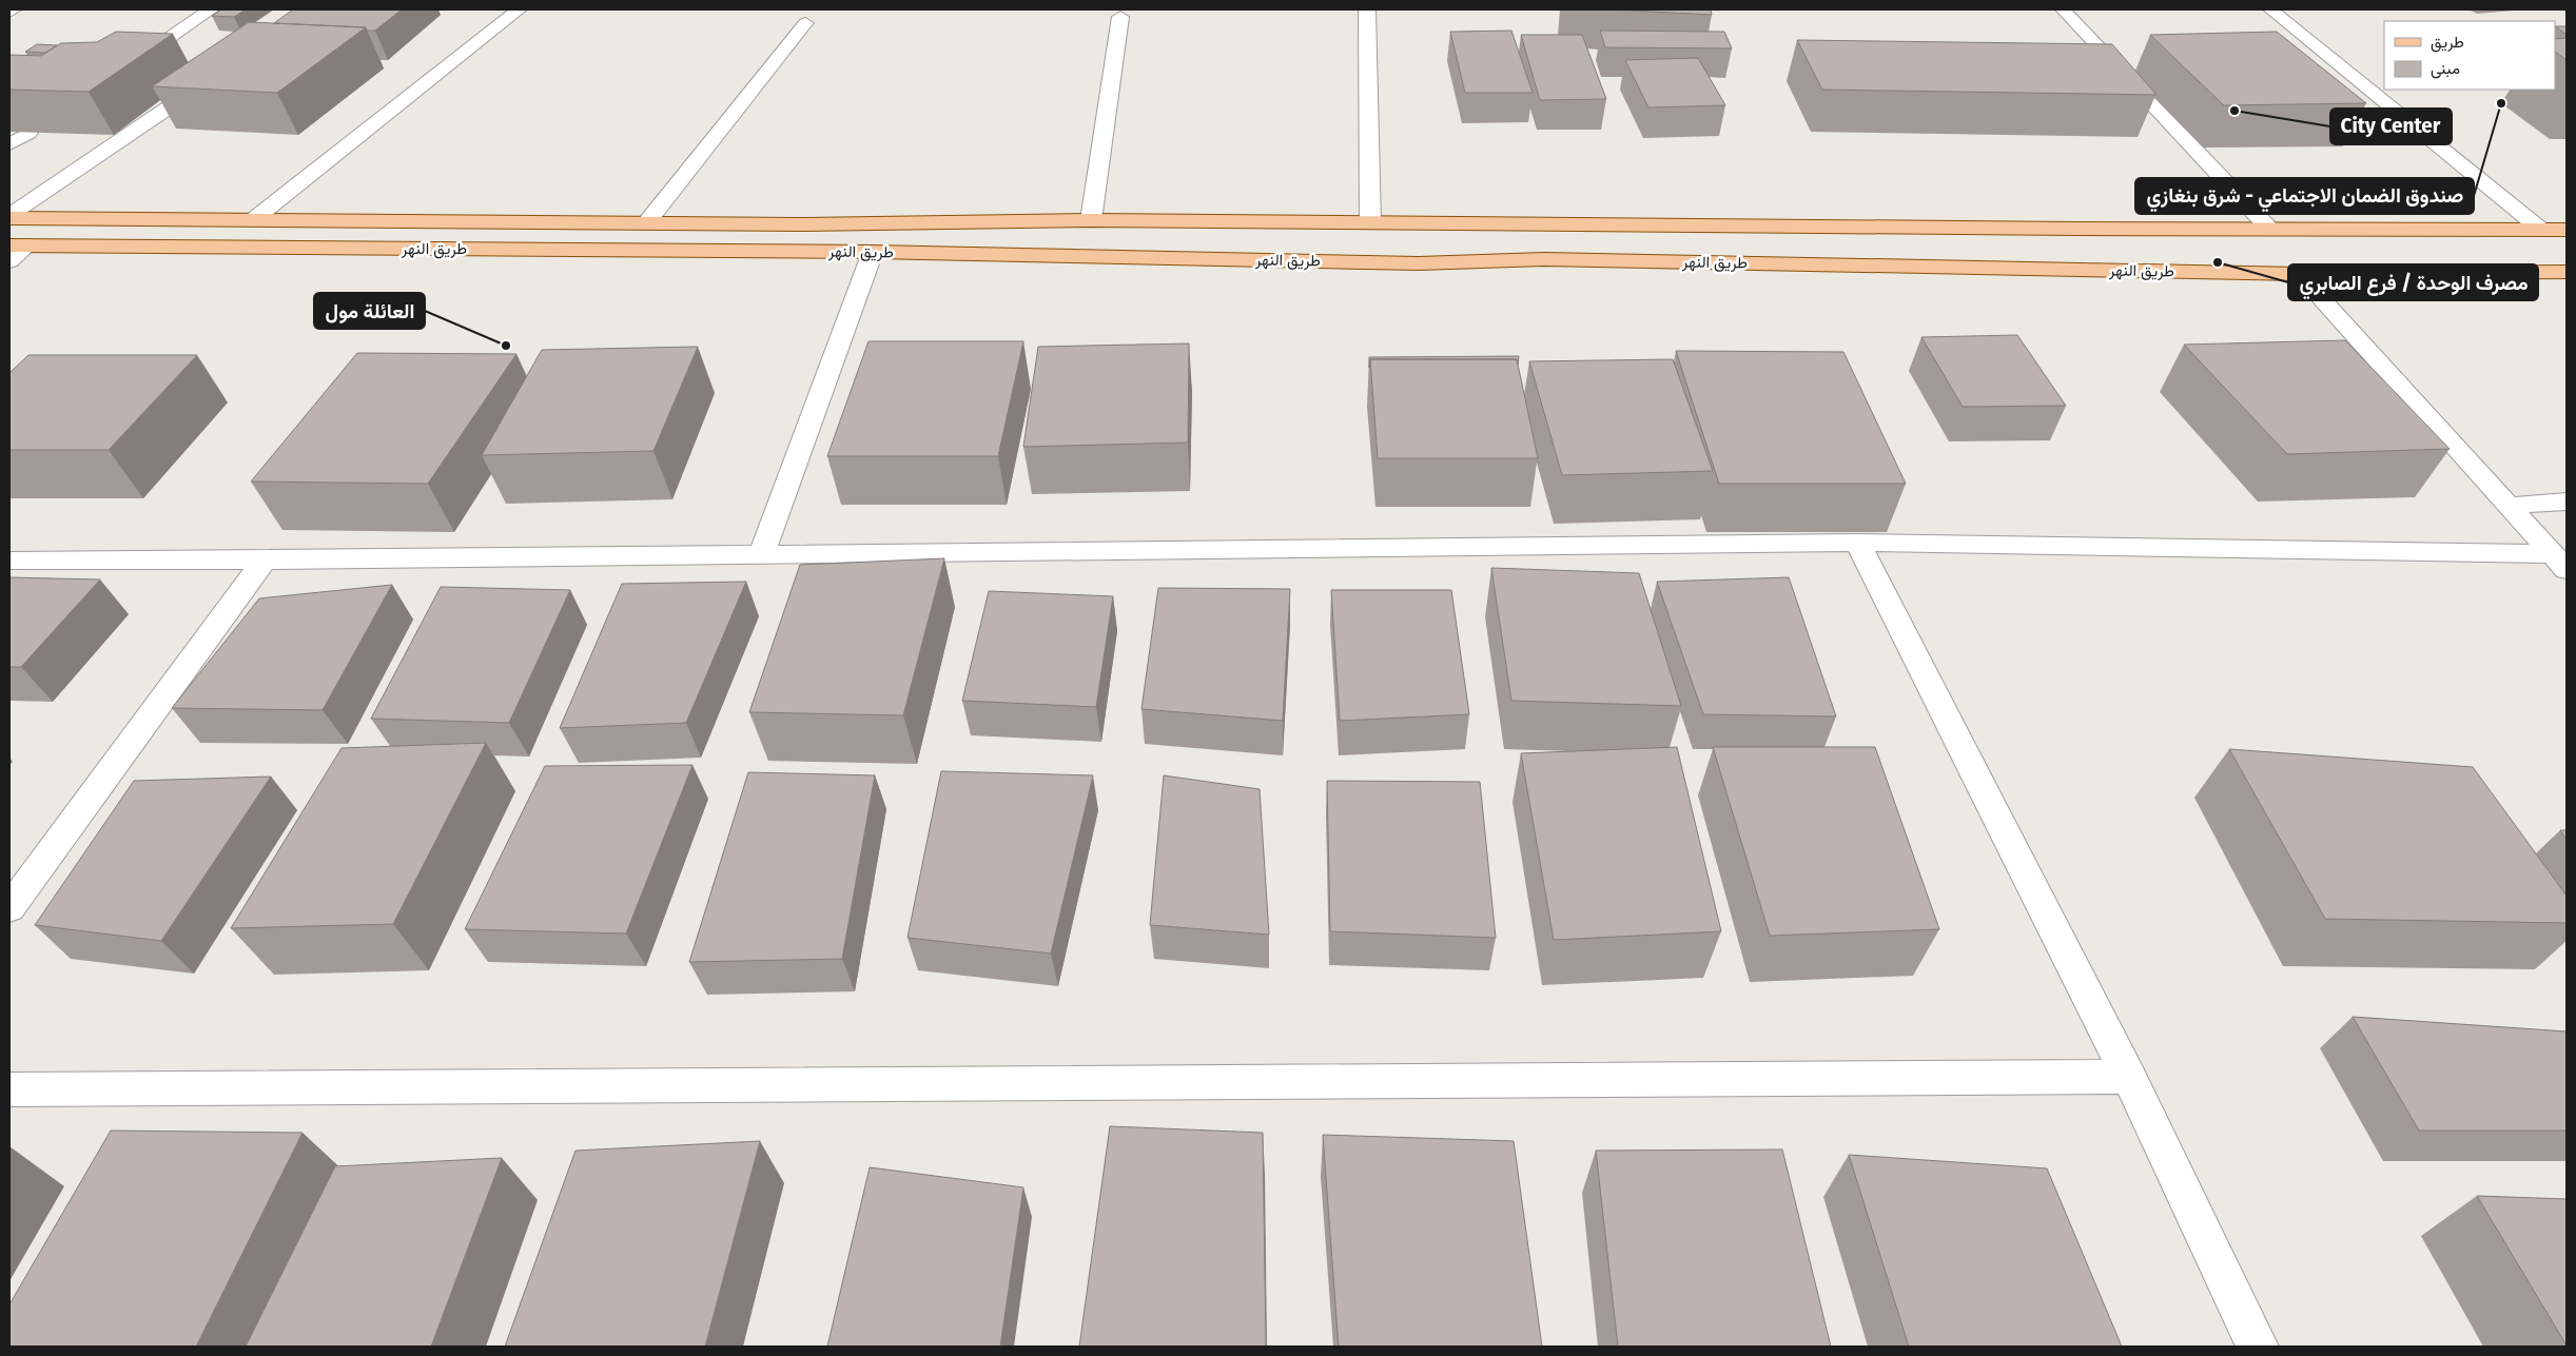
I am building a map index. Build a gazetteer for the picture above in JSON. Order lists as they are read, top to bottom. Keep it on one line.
{"streets":{"main road":["طريق النهر"]},"places":["صندوق الضمان الاجتماعي - شرق بنغازي","City Center","مصرف الوحدة / فرع الصابري","العائلة مول"],"legend":["طريق","مبنى"]}
